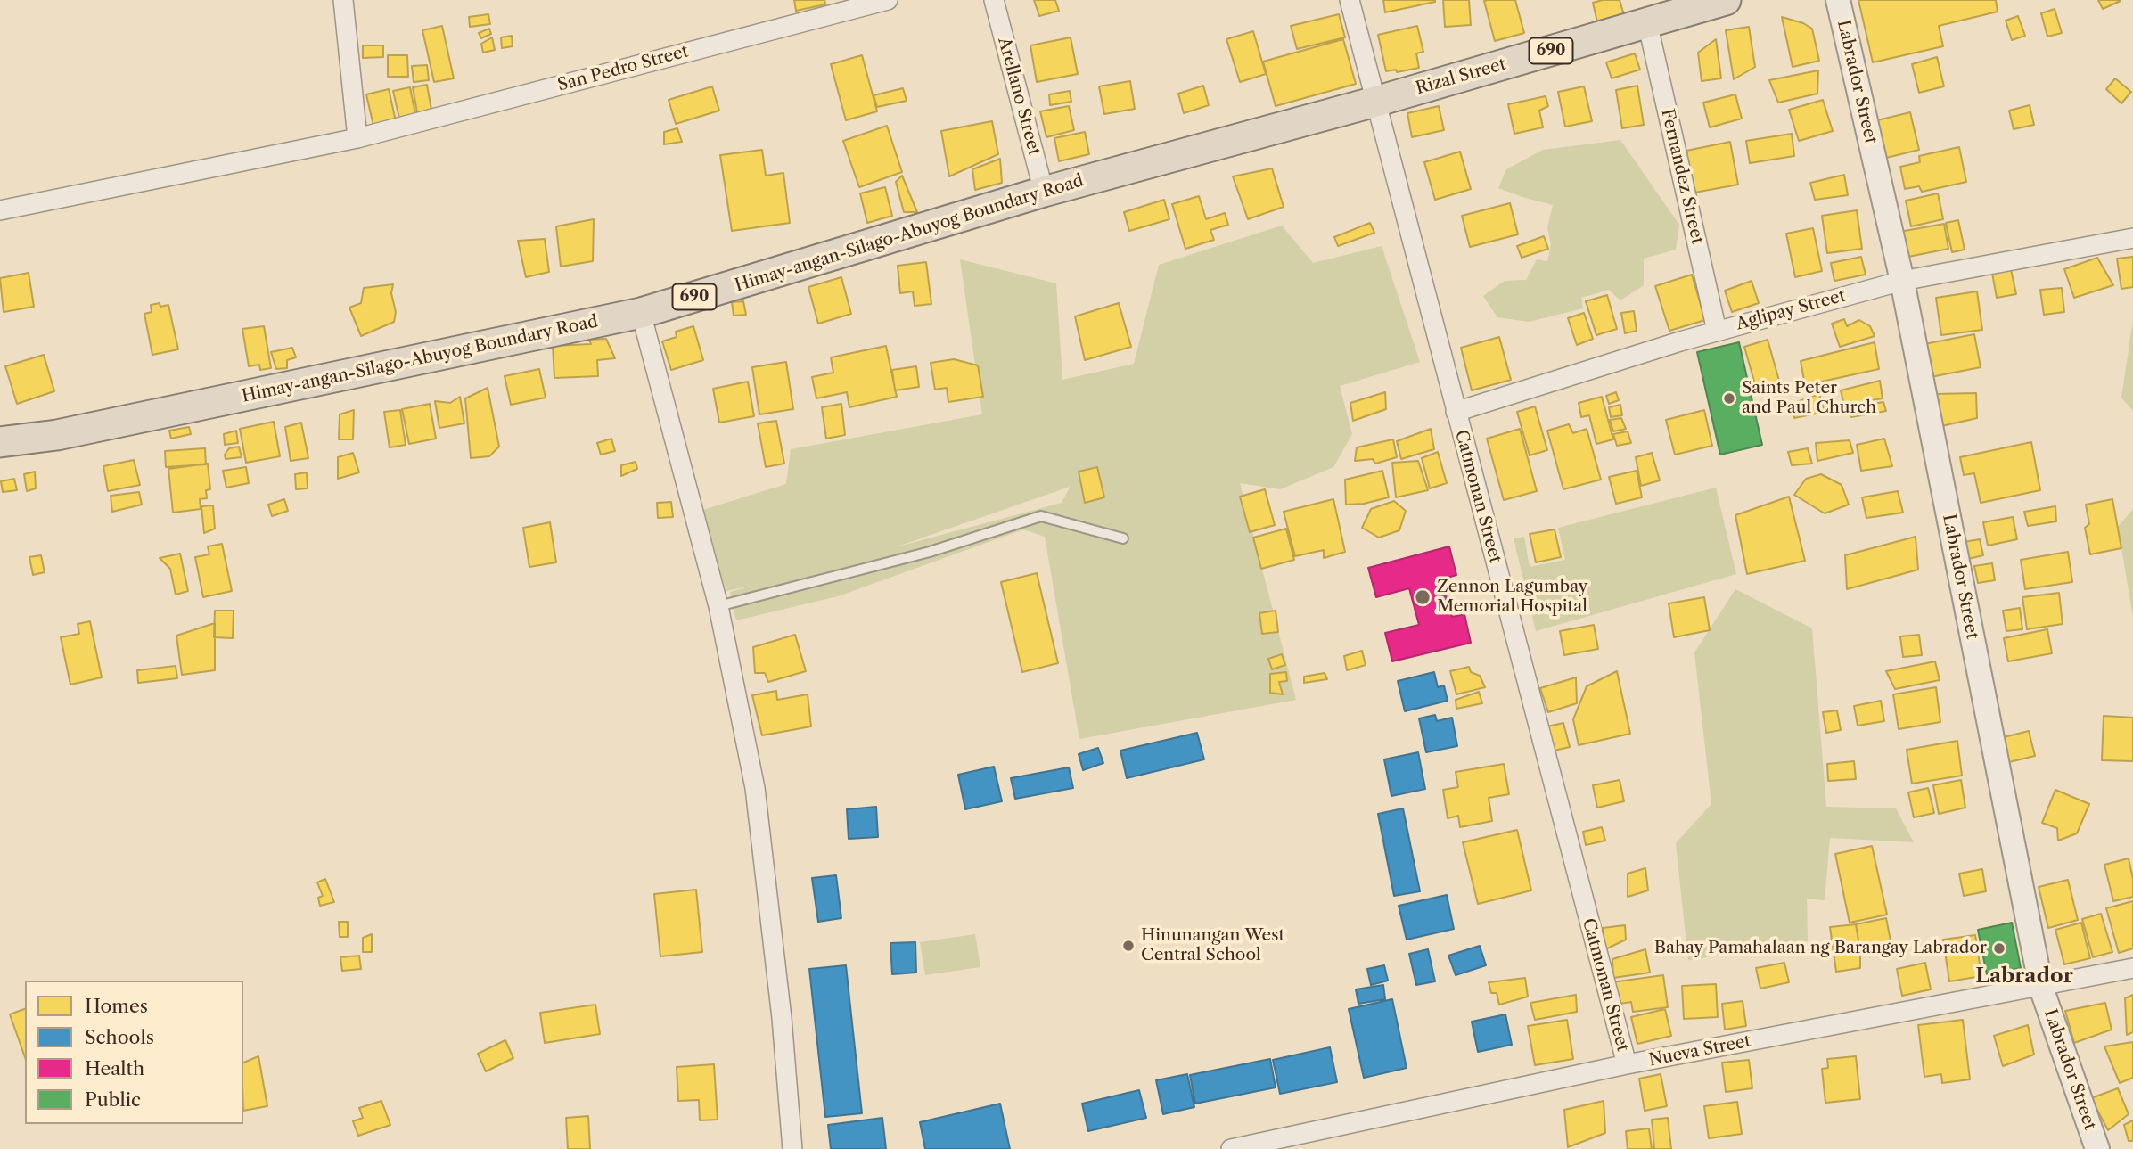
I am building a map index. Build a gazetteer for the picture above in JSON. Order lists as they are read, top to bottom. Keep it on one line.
{"streets":{"main road":["690","Rizal Street","Himay-angan-Silago-Abuyog Boundary Road"],"street":["San Pedro Street","Labrador Street","Arellano Street","Fernandez Street","Aglipay Street","Catmonan Street","Nueva Street"]},"crossings":[["Rizal Street","Fernandez Street"],["Rizal Street","Himay-angan-Silago-Abuyog Boundary Road"],["Rizal Street","Catmonan Street"],["Labrador Street","Aglipay Street"],["Labrador Street","Nueva Street"],["Arellano Street","Himay-angan-Silago-Abuyog Boundary Road"],["Fernandez Street","Aglipay Street"],["Himay-angan-Silago-Abuyog Boundary Road","Catmonan Street"],["Aglipay Street","Catmonan Street"],["Catmonan Street","Nueva Street"]],"districts":["Labrador"],"places":["Saints Peter and Paul Church","Zennon Lagumbay Memorial Hospital","Hinunangan West Central School","Bahay Pamahalaan ng Barangay Labrador"],"legend":["Homes","Schools","Health","Public"]}
